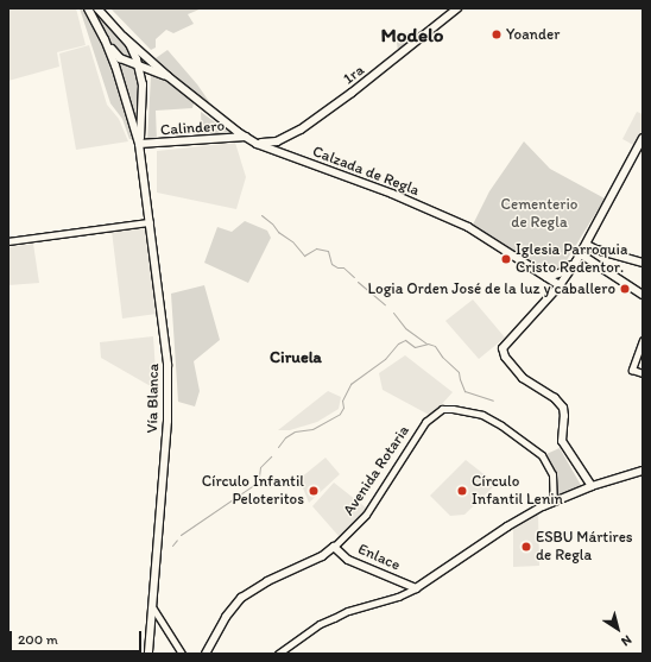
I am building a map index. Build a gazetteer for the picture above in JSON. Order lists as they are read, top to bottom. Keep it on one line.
{"streets":{"main road":["1ra","Calindero","Calzada de Regla","Vía Blanca","Avenida Rotaria","Enlace"]},"crossings":[["1ra","Calzada de Regla"],["Calindero","Calzada de Regla"],["Calindero","Vía Blanca"],["Calzada de Regla","Vía Blanca"],["Avenida Rotaria","Enlace"]],"districts":["Modelo","Ciruela"],"parks":["Cementerio de Regla"],"places":["Yoander","Iglesia Parroquia Cristo Redentor.","Logia Orden José de la luz y caballero","Círculo Infantil Peloteritos","Círculo Infantil Lenin","ESBU Mártires de Regla"],"scale_bar":"200 m","north":"bottom right"}
